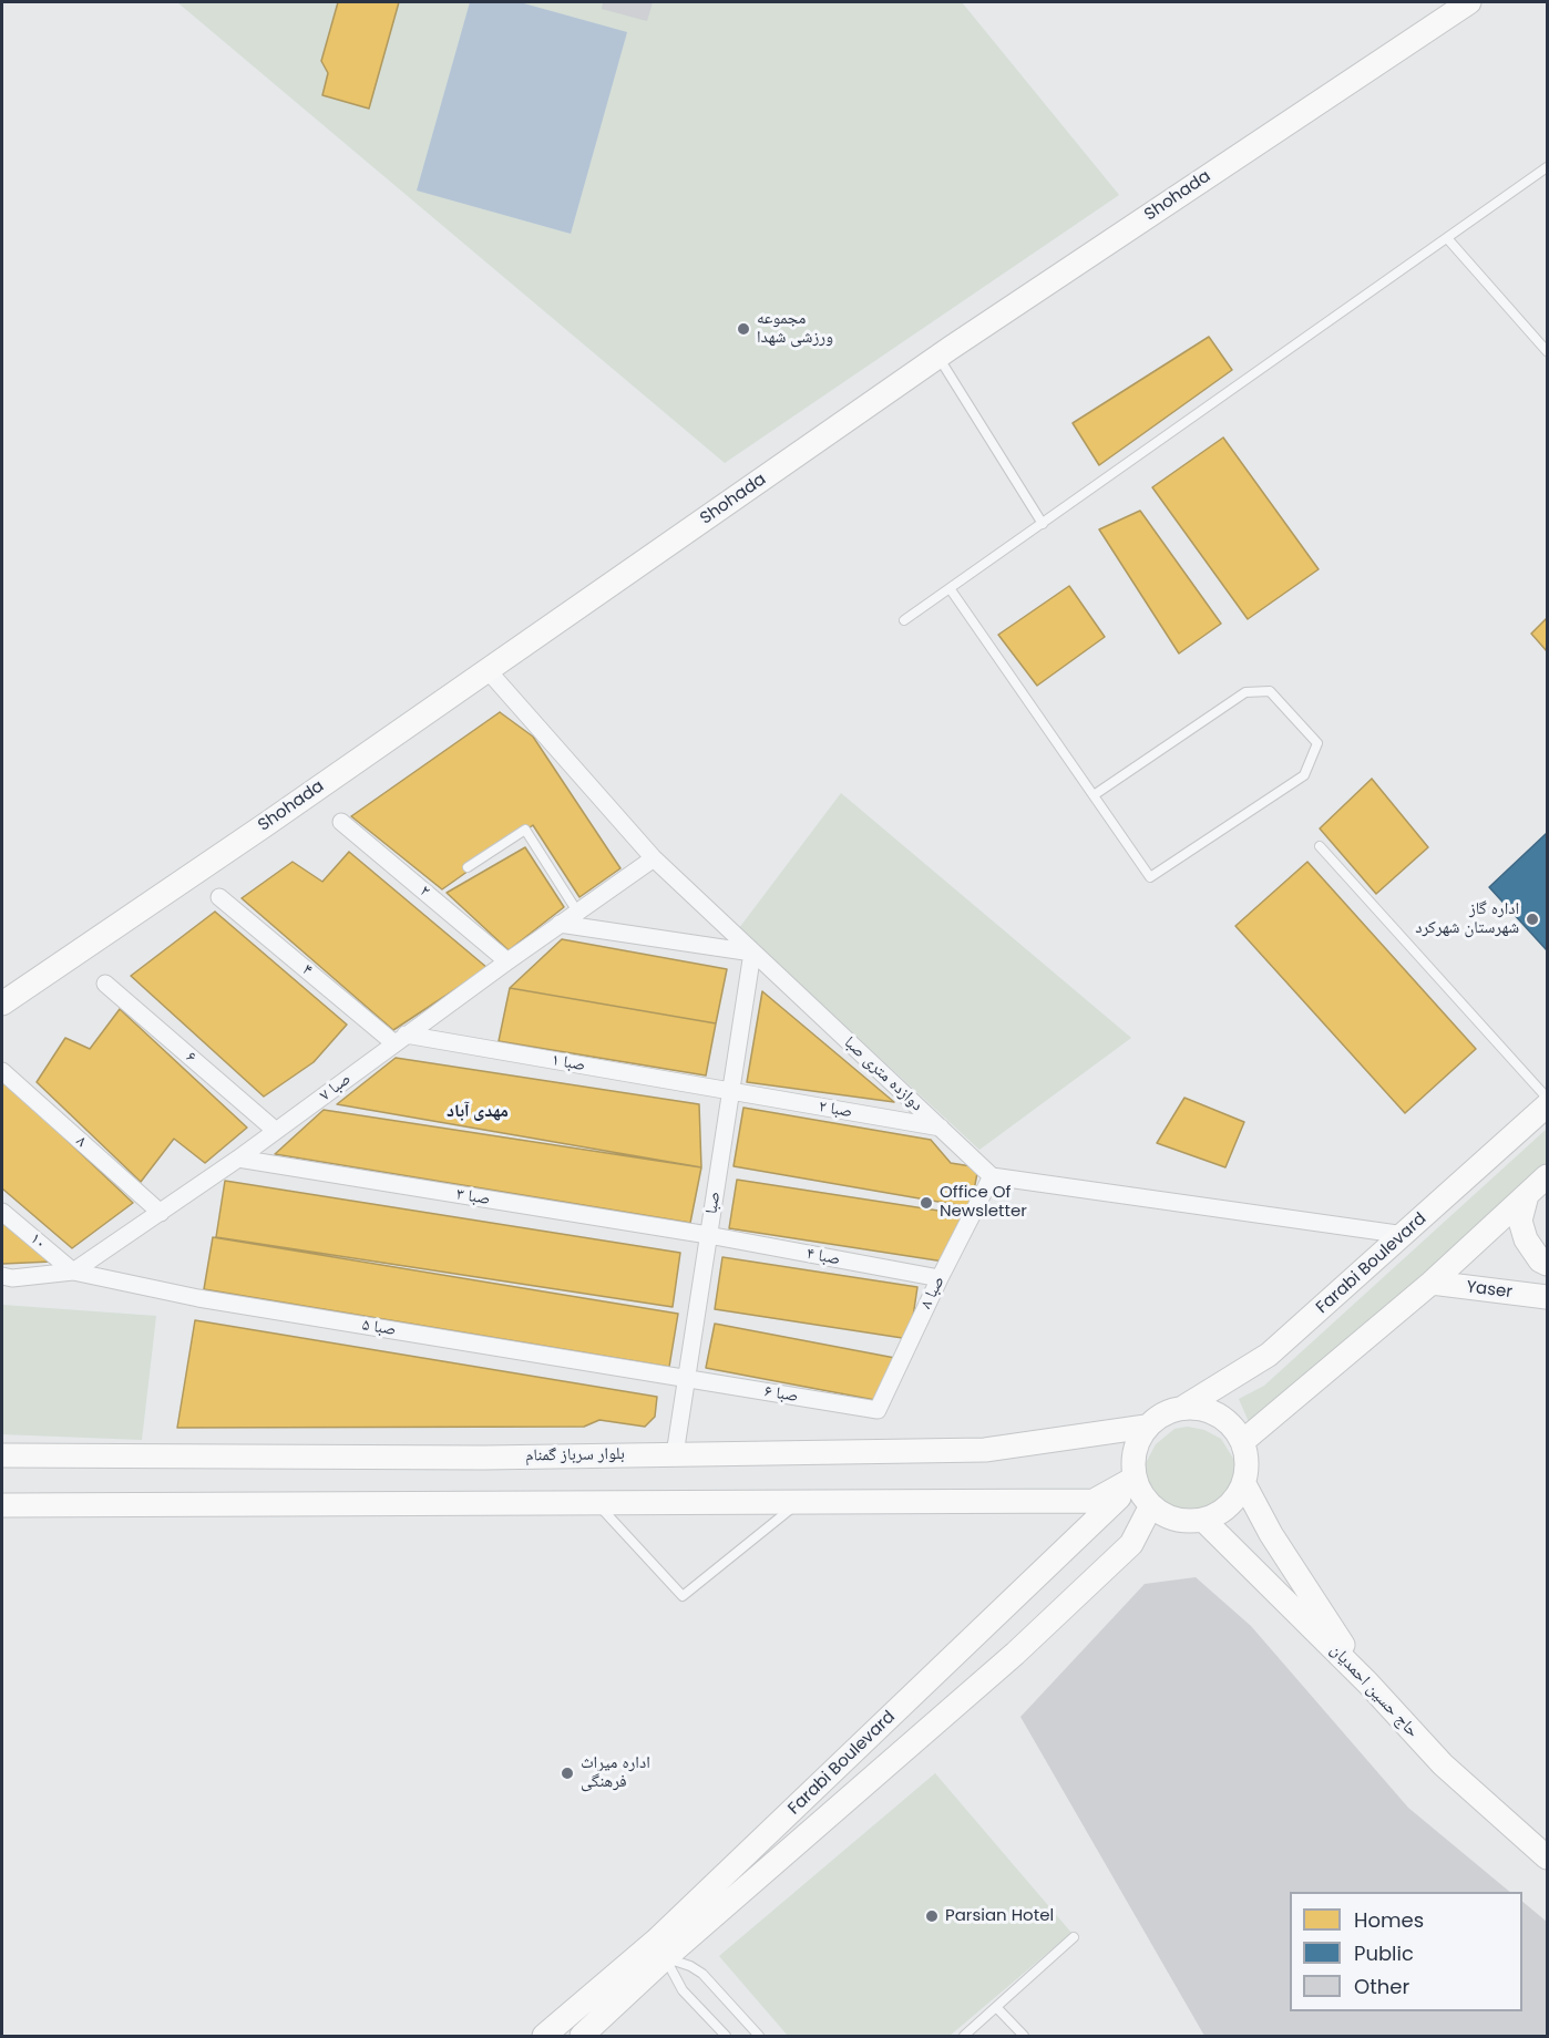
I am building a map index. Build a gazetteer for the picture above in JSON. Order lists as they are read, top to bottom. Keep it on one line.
{"streets":{"main road":["Shohada","Farabi Boulevard","Yaser","بلوار سرباز گمنام","حاج حسین احمدیان"],"street":["۲","۴","۶","صبا ۱","دوازده متری صبا","صبا ۷","صبا ۲","۸","صبا ۳","صبا","۱۰","صبا ۴","صبا ۸","صبا ۵","صبا ۶"]},"crossings":[["Shohada","دوازده متری صبا"],["۲","صبا ۷"],["۴","صبا ۱"],["۴","صبا ۷"],["۶","صبا ۷"],["صبا ۱","صبا ۷"],["صبا ۱","صبا ۲"],["صبا ۱","صبا"],["دوازده متری صبا","صبا ۷"],["دوازده متری صبا","صبا ۲"],["دوازده متری صبا","صبا"],["دوازده متری صبا","صبا ۸"],["صبا ۷","۸"],["صبا ۷","صبا ۳"],["صبا ۷","۱۰"],["صبا ۷","صبا ۵"],["صبا ۲","صبا"],["صبا ۳","صبا"],["صبا ۳","صبا ۴"],["صبا","صبا ۴"],["صبا","صبا ۵"],["صبا","صبا ۶"],["صبا","بلوار سرباز گمنام"],["۱۰","صبا ۵"],["صبا ۴","صبا ۸"],["Farabi Boulevard","بلوار سرباز گمنام"],["Farabi Boulevard","حاج حسین احمدیان"],["صبا ۸","صبا ۶"],["صبا ۵","صبا ۶"],["بلوار سرباز گمنام","حاج حسین احمدیان"]],"districts":["مهدی آباد"],"places":["مجموعه ورزشی شهدا","اداره گاز شهرستان شهرکرد","Office Of Newsletter","اداره میراث فرهنگی","Parsian Hotel"],"legend":["Homes","Public","Other"]}
